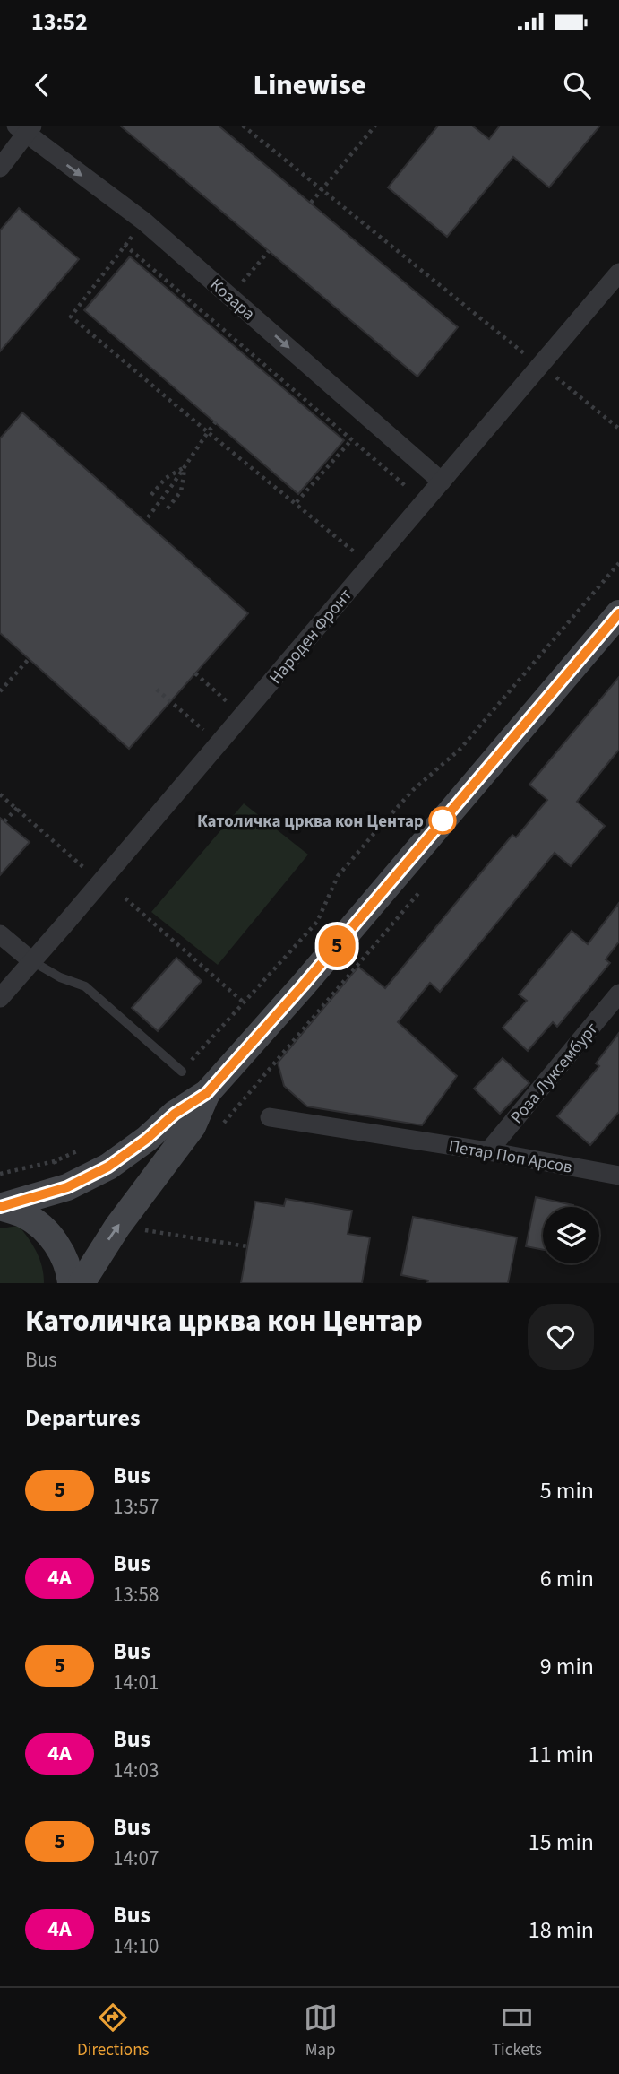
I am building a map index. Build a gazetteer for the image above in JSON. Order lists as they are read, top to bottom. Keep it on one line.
{"streets":{"street":["Козара","Народен Фронт","Роза Луксембург","Петар Поп Арсов"]},"crossings":[["Козара","Народен Фронт"],["Роза Луксембург","Петар Поп Арсов"]],"one_way":["Козара"],"places":["Католичка црква кон Центар"],"lines":["bus line 5"],"page":{"status":"13:52","header":"Linewise","on_map":"5","heading":[["Католичка црква кон Центар","Bus"],"Departures"],"list":[{"mark":"5","name":"Bus","note":"13:57","value":"5 min"},{"mark":"4A","name":"Bus","note":"13:58","value":"6 min"},{"mark":"5","name":"Bus","note":"14:01","value":"9 min"},{"mark":"4A","name":"Bus","note":"14:03","value":"11 min"},{"mark":"5","name":"Bus","note":"14:07","value":"15 min"},{"mark":"4A","name":"Bus","note":"14:10","value":"18 min"}],"tabs":["Directions","Map","Tickets"]}}
